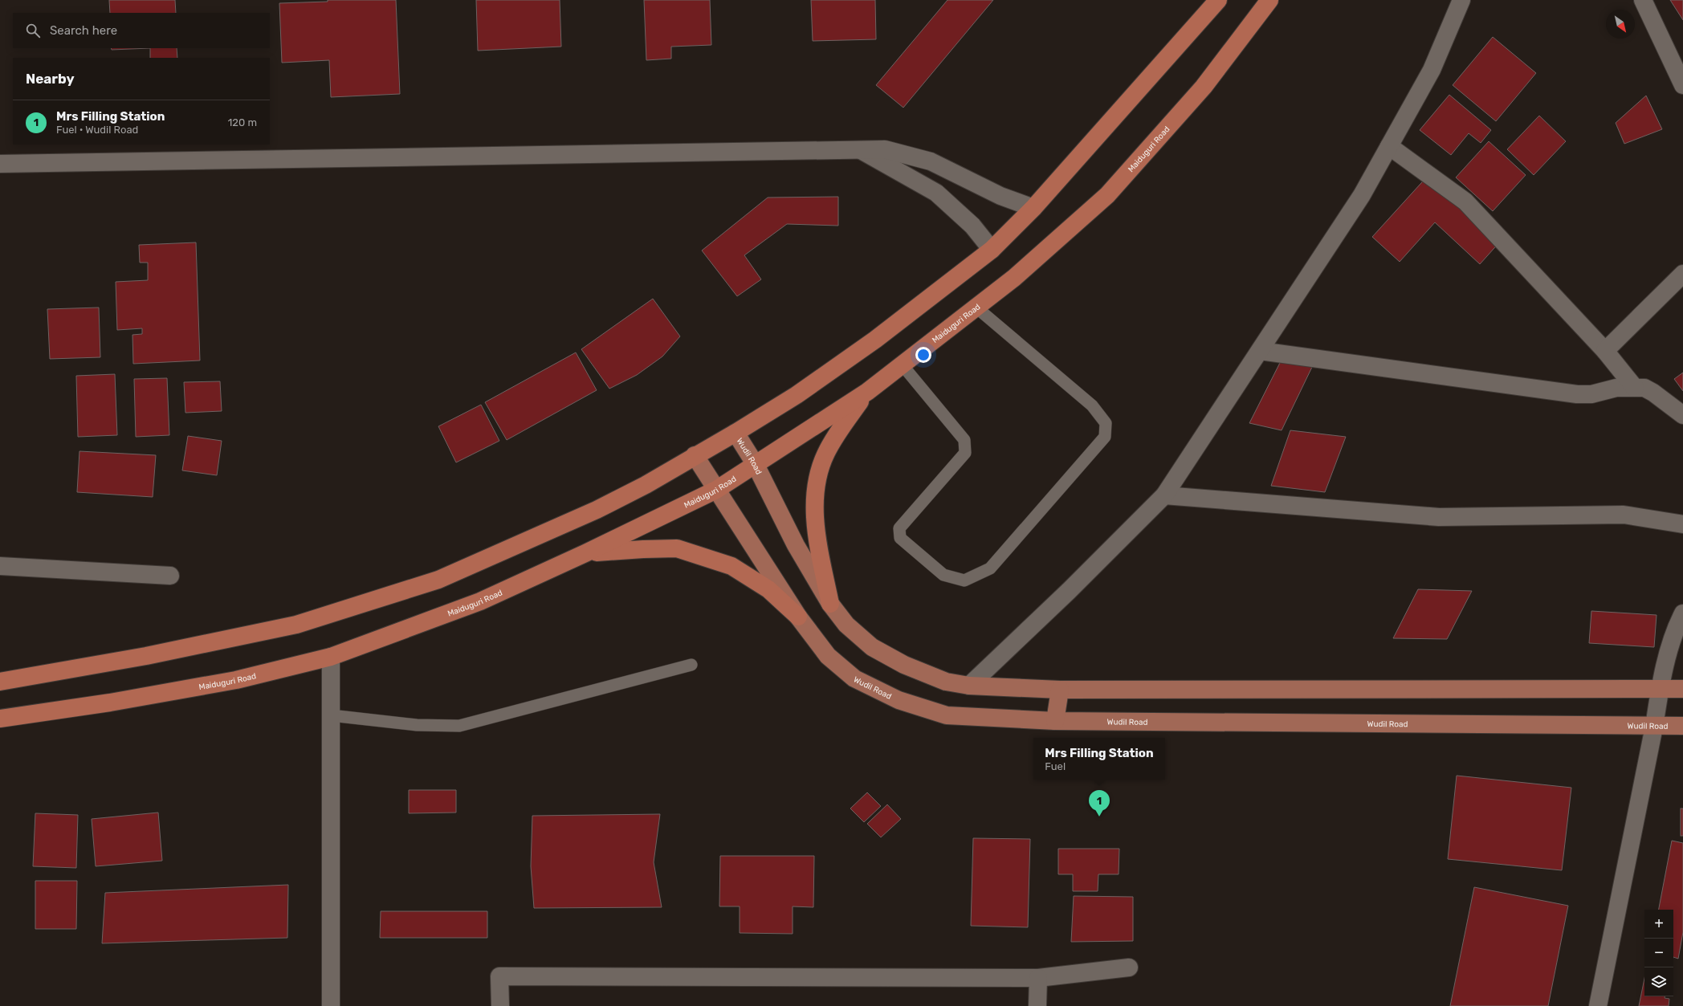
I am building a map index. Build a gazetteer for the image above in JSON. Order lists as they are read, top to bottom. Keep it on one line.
{"streets":{"highway":["Maiduguri Road"],"main road":["Wudil Road"]},"crossings":[["Maiduguri Road","Wudil Road"]],"north":"bottom right","page":{"search":"Search here","heading":"Nearby","list":[{"mark":"1","name":"Mrs Filling Station","note":"Fuel · Wudil Road","value":"120 m"}],"popup":["Mrs Filling Station","Fuel"],"pins":"1","map_buttons":["+","−"]}}
